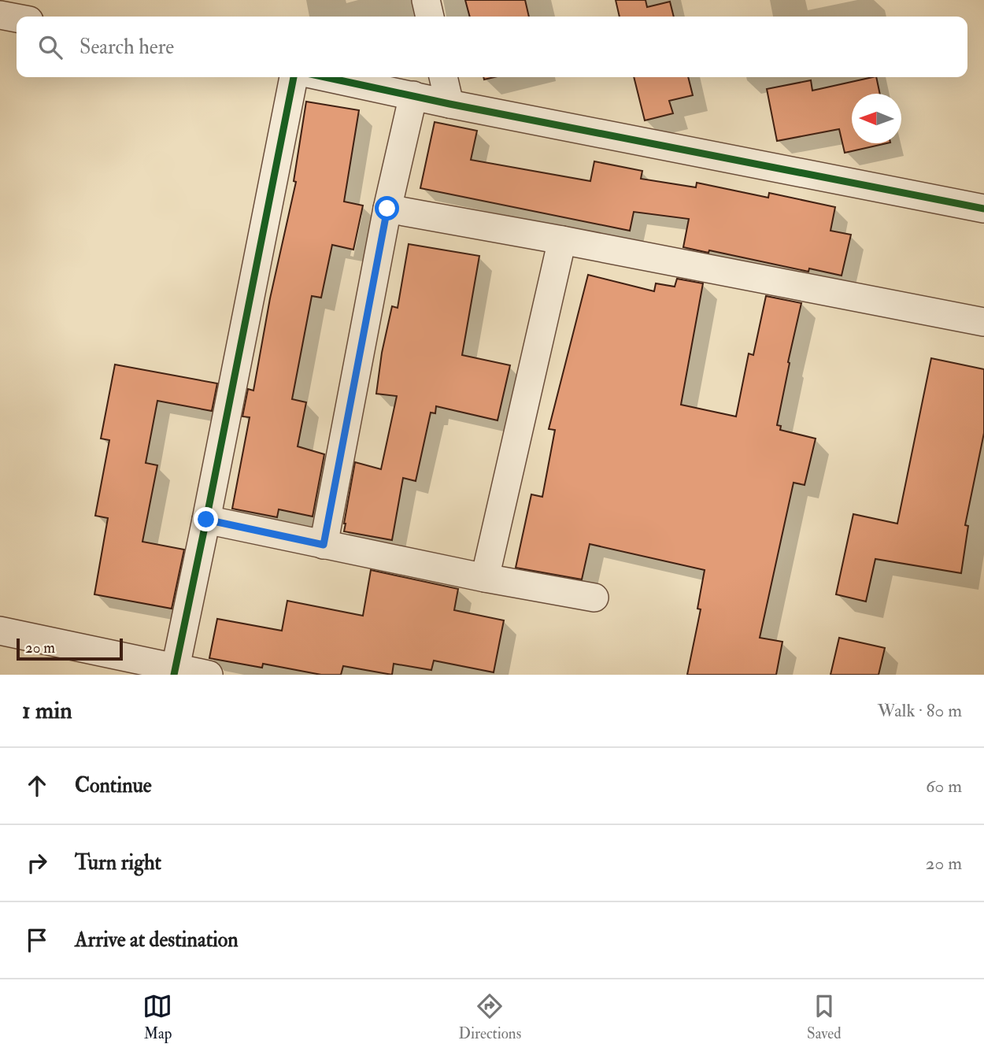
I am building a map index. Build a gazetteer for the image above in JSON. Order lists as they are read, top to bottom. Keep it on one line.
{"scale_bar":"20 m","north":"left","page":{"search":"Search here","scale":"20 m","heading":["1 min","Walk · 80 m"],"list":[["Continue","60 m"],["Turn right","20 m"],"Arrive at destination"],"nav":["Map","Directions","Saved"]}}
